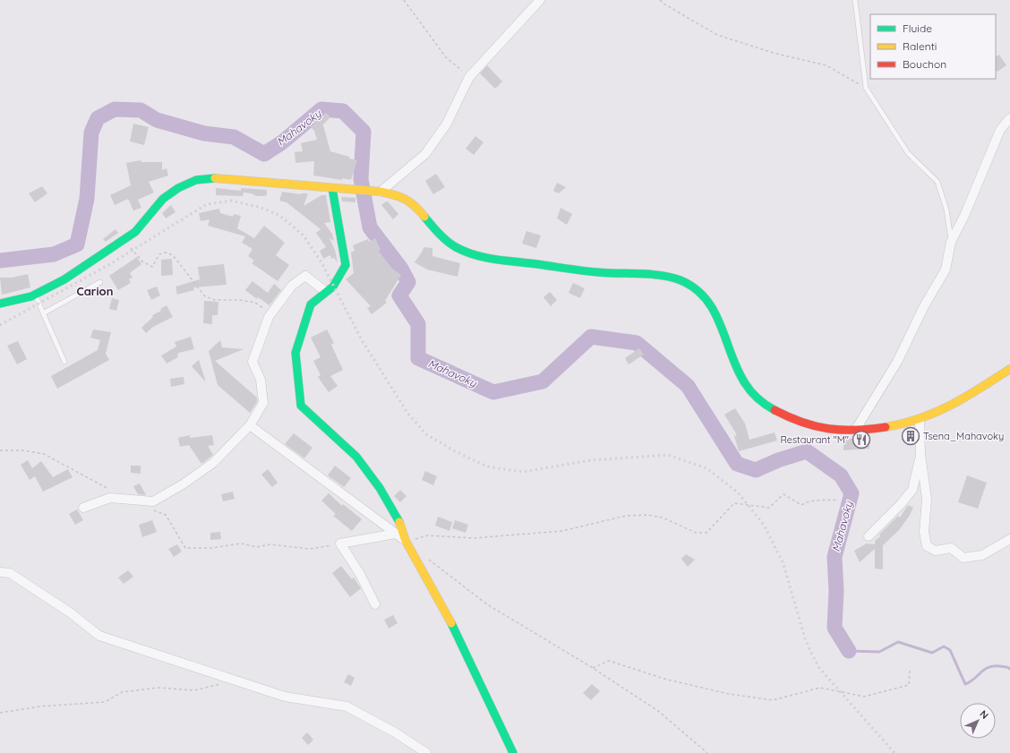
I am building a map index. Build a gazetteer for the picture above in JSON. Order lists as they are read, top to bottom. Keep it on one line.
{"districts":["Carion"],"water":["Mahavoky"],"places":{"building":["Tsena_Mahavoky"],"restaurant":["Restaurant \"M\""]},"legend":["Fluide","Ralenti","Bouchon"],"north":"top right"}
